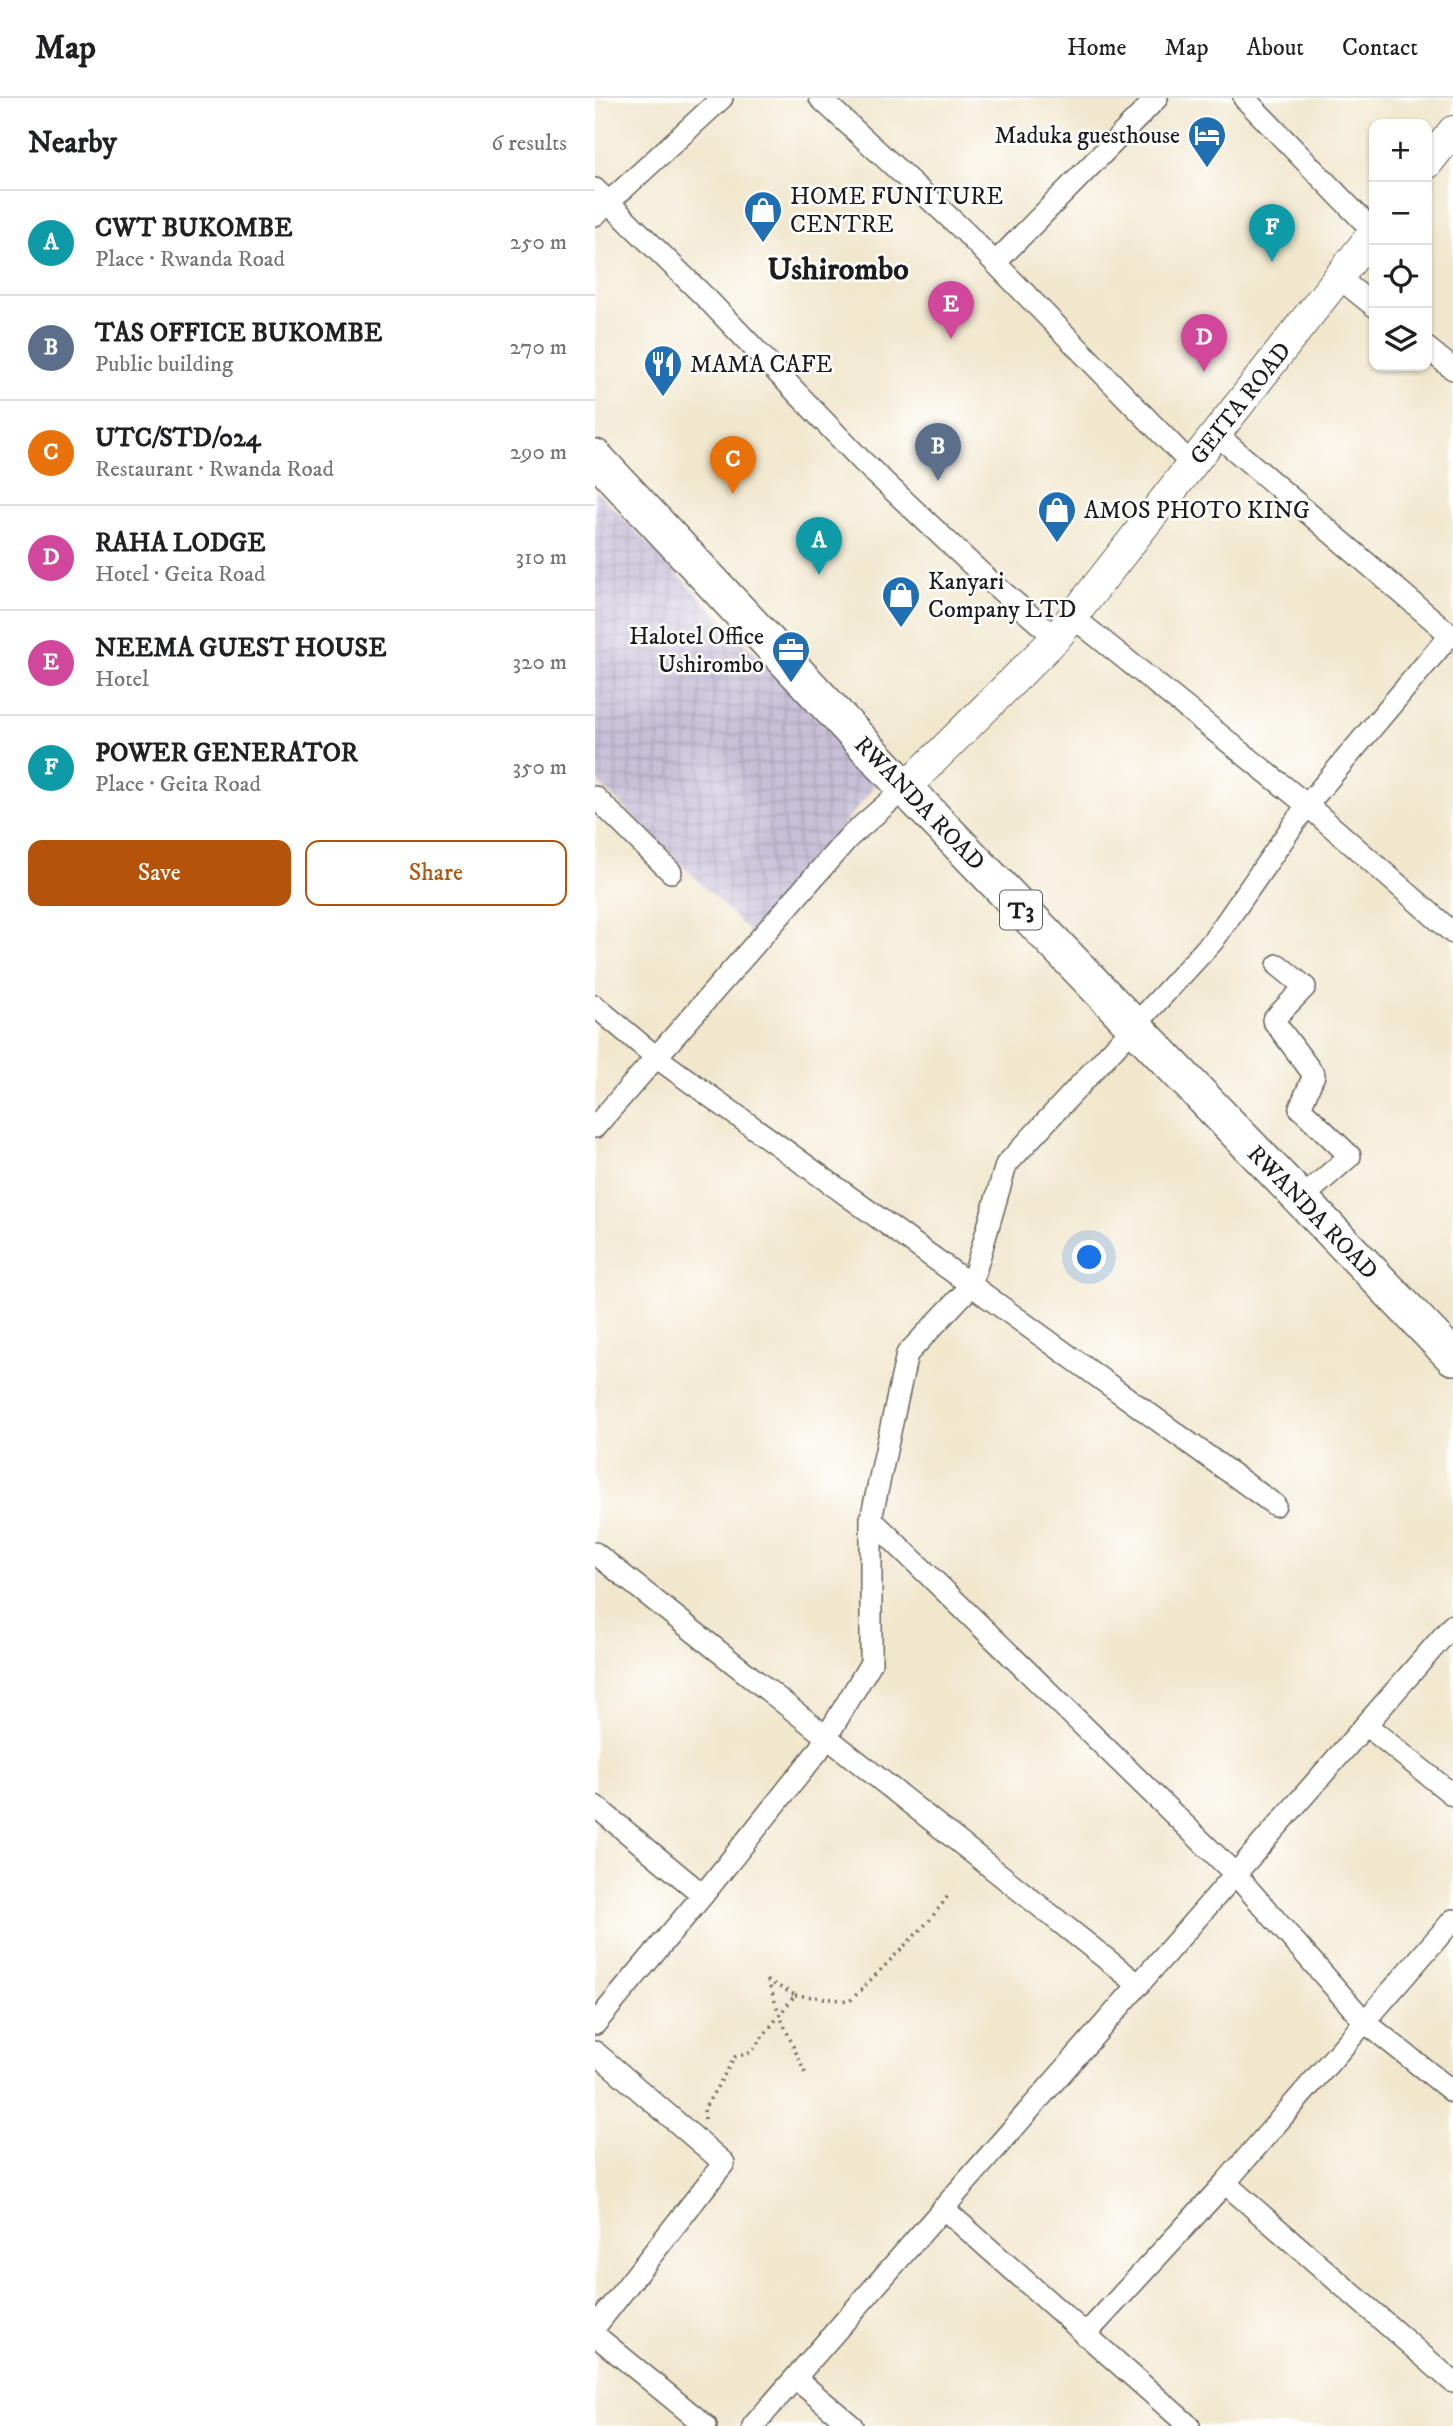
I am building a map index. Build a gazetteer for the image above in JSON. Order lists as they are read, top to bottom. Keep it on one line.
{"streets":{"highway":["RWANDA ROAD","T3"],"main road":["GEITA ROAD"]},"crossings":[["GEITA ROAD","RWANDA ROAD"]],"districts":["Ushirombo"],"places":{"hotel":["Maduka guesthouse"],"shop":["HOME FUNITURE CENTRE","AMOS PHOTO KING","Kanyari Company LTD"],"restaurant":["MAMA CAFE"],"office":["Halotel Office Ushirombo"]},"page":{"header":"Map","nav":["Home","Map","About","Contact"],"heading":["Nearby","6 results"],"map_buttons":["+","−"],"list":[{"mark":"A","name":"CWT BUKOMBE","note":"Place · Rwanda Road","value":"250 m"},{"mark":"B","name":"TAS OFFICE BUKOMBE","note":"Public building","value":"270 m"},{"mark":"C","name":"UTC/STD/024","note":"Restaurant · Rwanda Road","value":"290 m"},{"mark":"D","name":"RAHA LODGE","note":"Hotel · Geita Road","value":"310 m"},{"mark":"E","name":"NEEMA GUEST HOUSE","note":"Hotel","value":"320 m"},{"mark":"F","name":"POWER GENERATOR","note":"Place · Geita Road","value":"350 m"}],"pins":["F","E","D","B","C","A"],"buttons":["Save","Share"]}}
